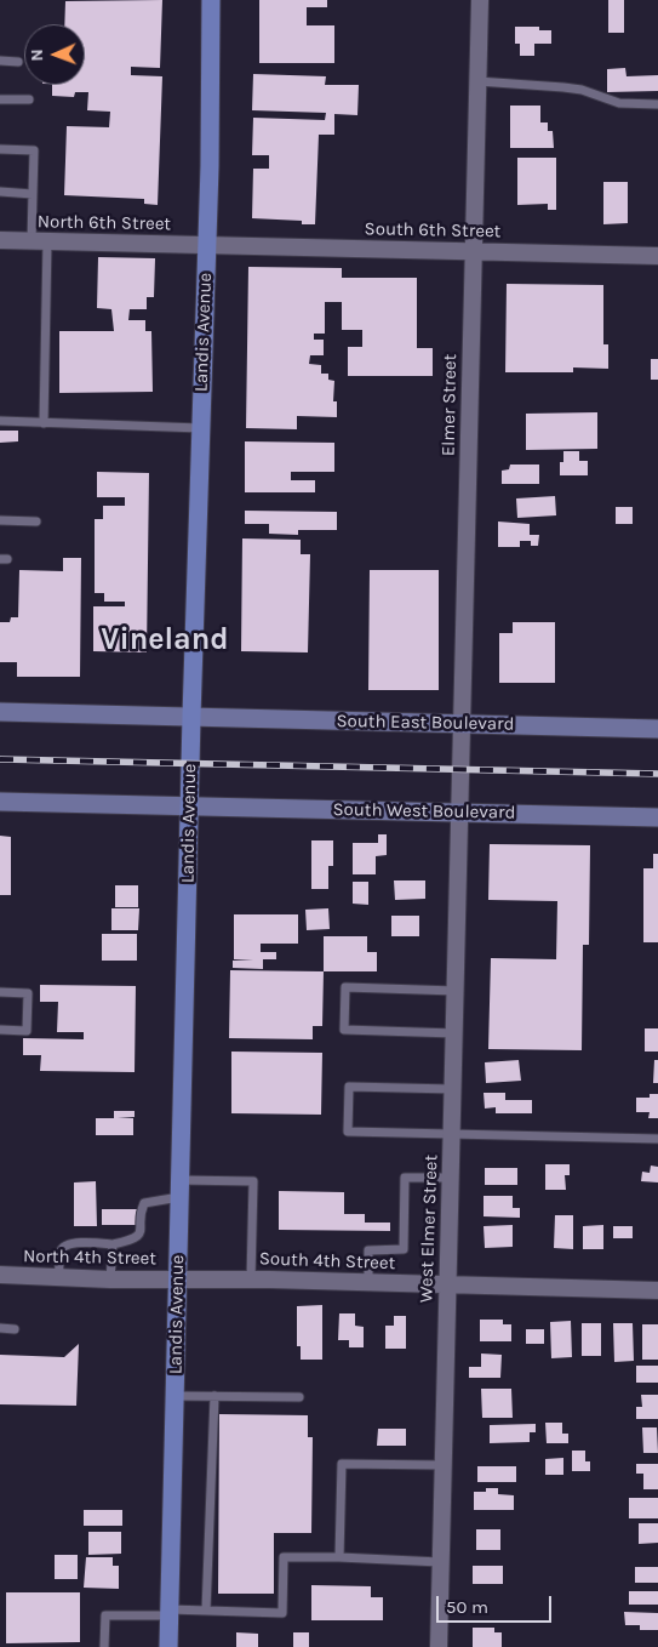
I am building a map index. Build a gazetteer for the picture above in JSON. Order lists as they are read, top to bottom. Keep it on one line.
{"streets":{"main road":["Landis Avenue","South East Boulevard","South West Boulevard"],"street":["North 6th Street","South 6th Street","Elmer Street","West Elmer Street","North 4th Street","South 4th Street"]},"crossings":[["North 6th Street","South 6th Street"],["North 6th Street","Landis Avenue"],["South 6th Street","Landis Avenue"],["South 6th Street","Elmer Street"],["Landis Avenue","South East Boulevard"],["Landis Avenue","South West Boulevard"],["Landis Avenue","North 4th Street"],["Landis Avenue","South 4th Street"],["Elmer Street","South East Boulevard"],["Elmer Street","South West Boulevard"],["Elmer Street","West Elmer Street"],["South West Boulevard","West Elmer Street"],["West Elmer Street","South 4th Street"],["North 4th Street","South 4th Street"]],"districts":["Vineland"],"scale_bar":"50 m","north":"left"}
